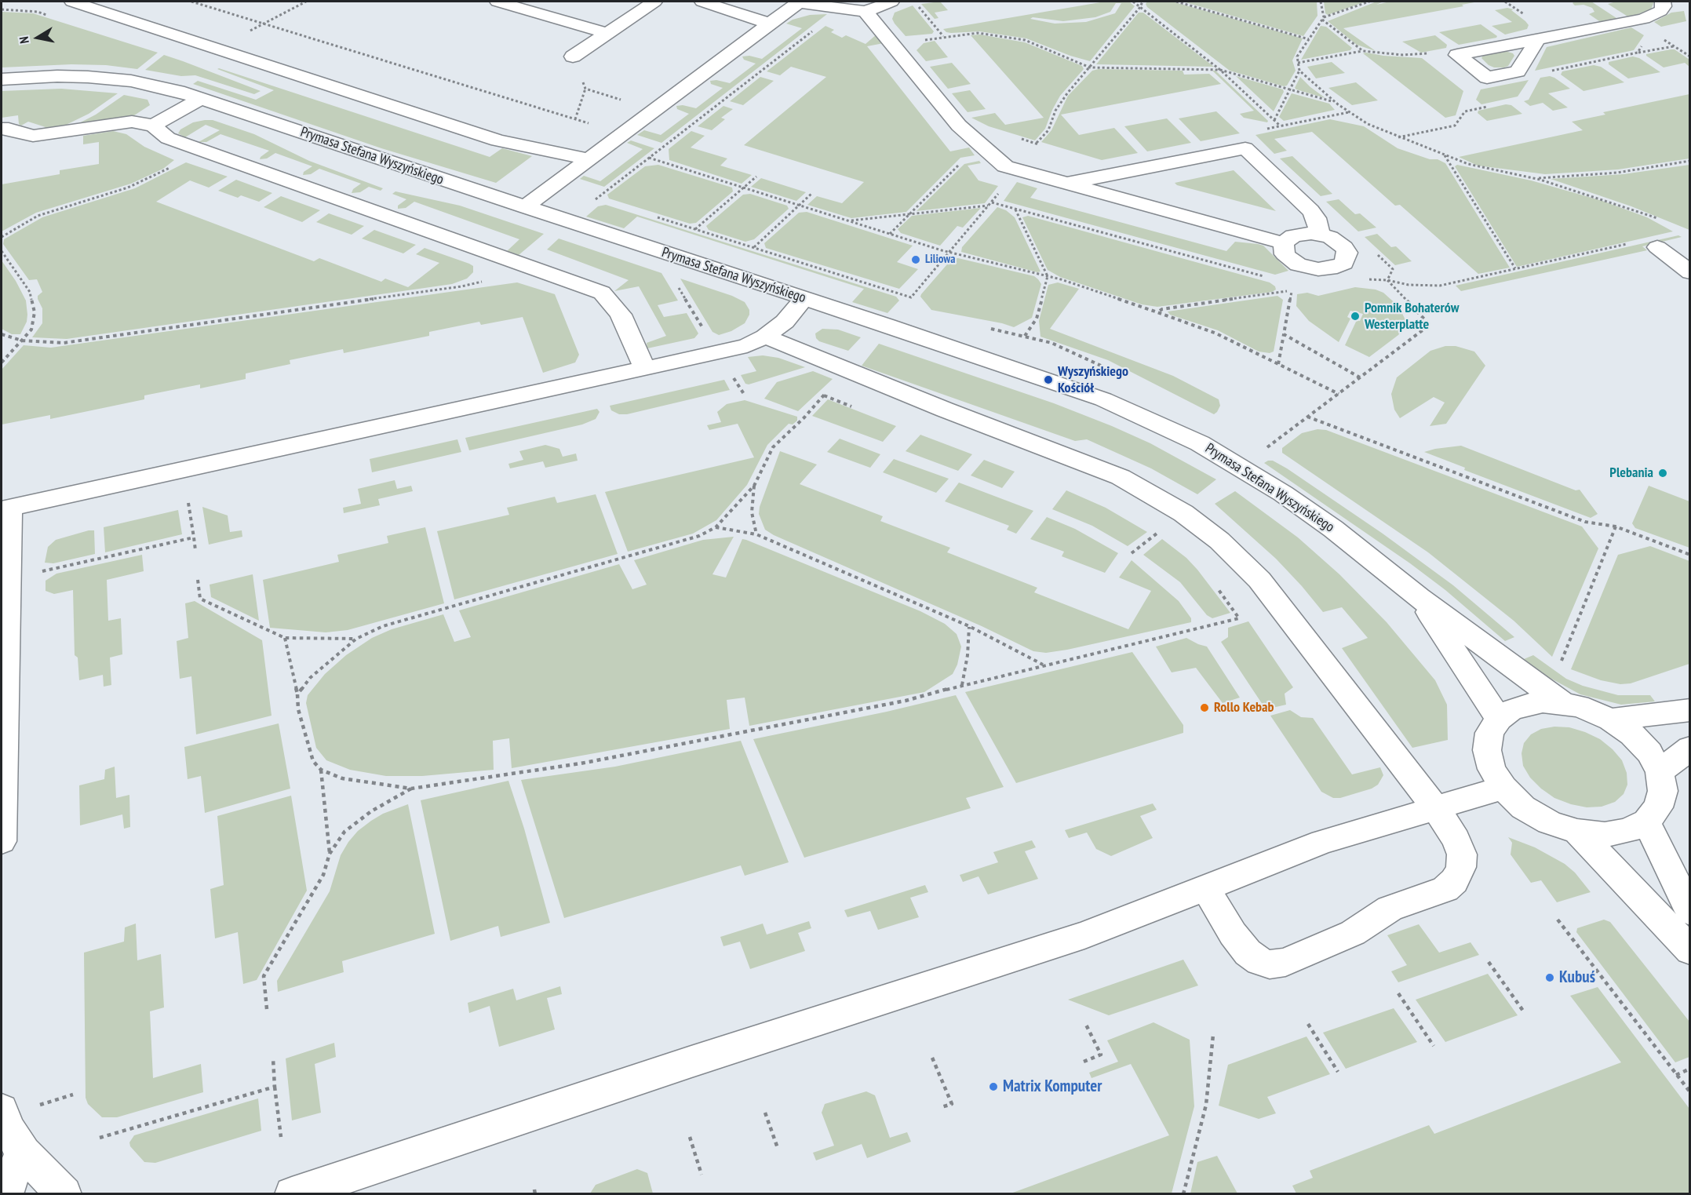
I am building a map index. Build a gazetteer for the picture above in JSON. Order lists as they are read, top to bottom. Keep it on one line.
{"streets":{"street":["Prymasa Stefana Wyszyńskiego"]},"places":["Liliowa","Pomnik Bohaterów Westerplatte","Wyszyńskiego Kościół","Plebania","Rollo Kebab","Kubuś","Matrix Komputer"],"north":"left"}
